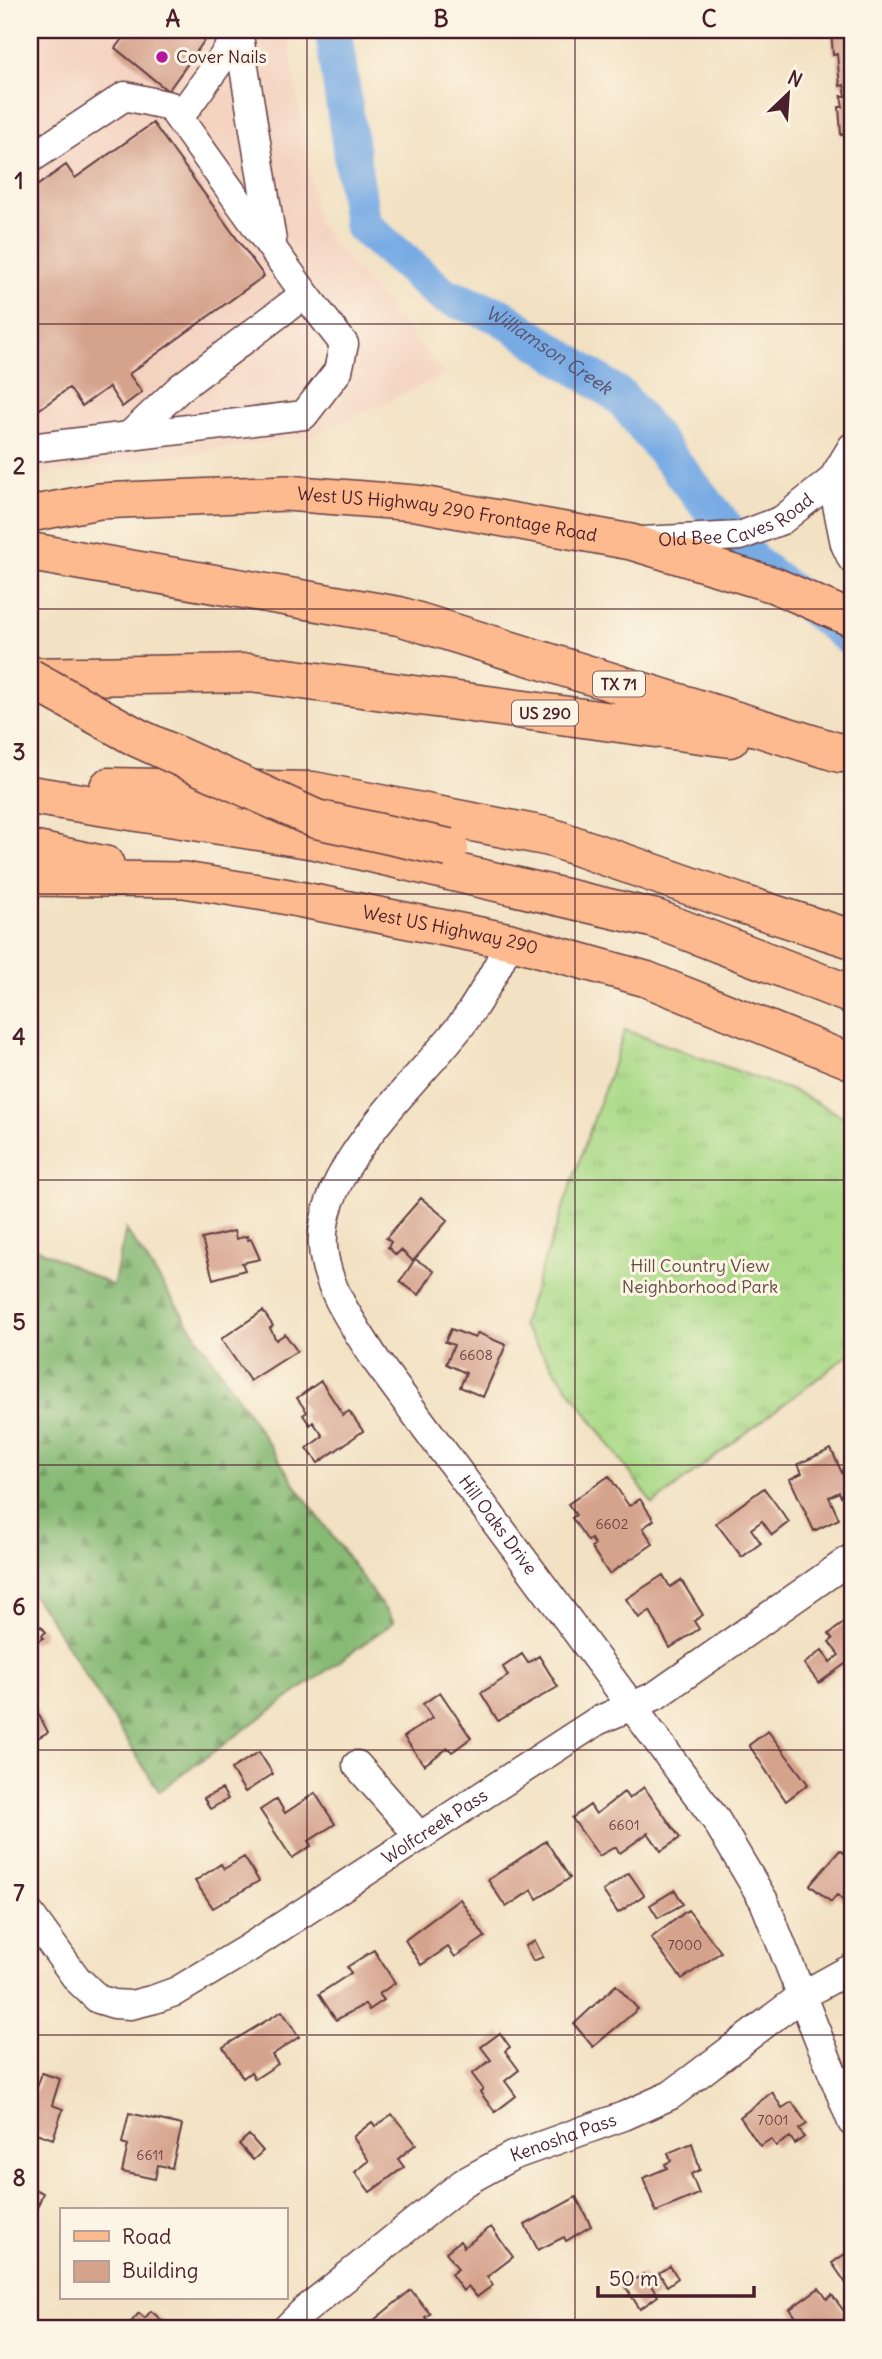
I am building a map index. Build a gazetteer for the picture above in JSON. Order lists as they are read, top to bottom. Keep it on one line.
{"streets":{"highway":["TX 71","US 290"],"main road":["West US Highway 290 Frontage Road","West US Highway 290"],"street":["Old Bee Caves Road","Hill Oaks Drive","Wolfcreek Pass","Kenosha Pass"]},"crossings":[["West US Highway 290 Frontage Road","Old Bee Caves Road"],["TX 71","US 290"],["West US Highway 290","Hill Oaks Drive"],["Hill Oaks Drive","Wolfcreek Pass"],["Hill Oaks Drive","Kenosha Pass"]],"water":["Williamson Creek"],"parks":["Hill Country View Neighborhood Park"],"places":["Cover Nails"],"house_numbers":["6608","6602","6601","7000","7001","6611"],"legend":["Road","Building"],"scale_bar":"50 m","north":"top right","grid":{"columns":["A","B","C"],"rows":["1","2","3","4","5","6","7","8"]}}
